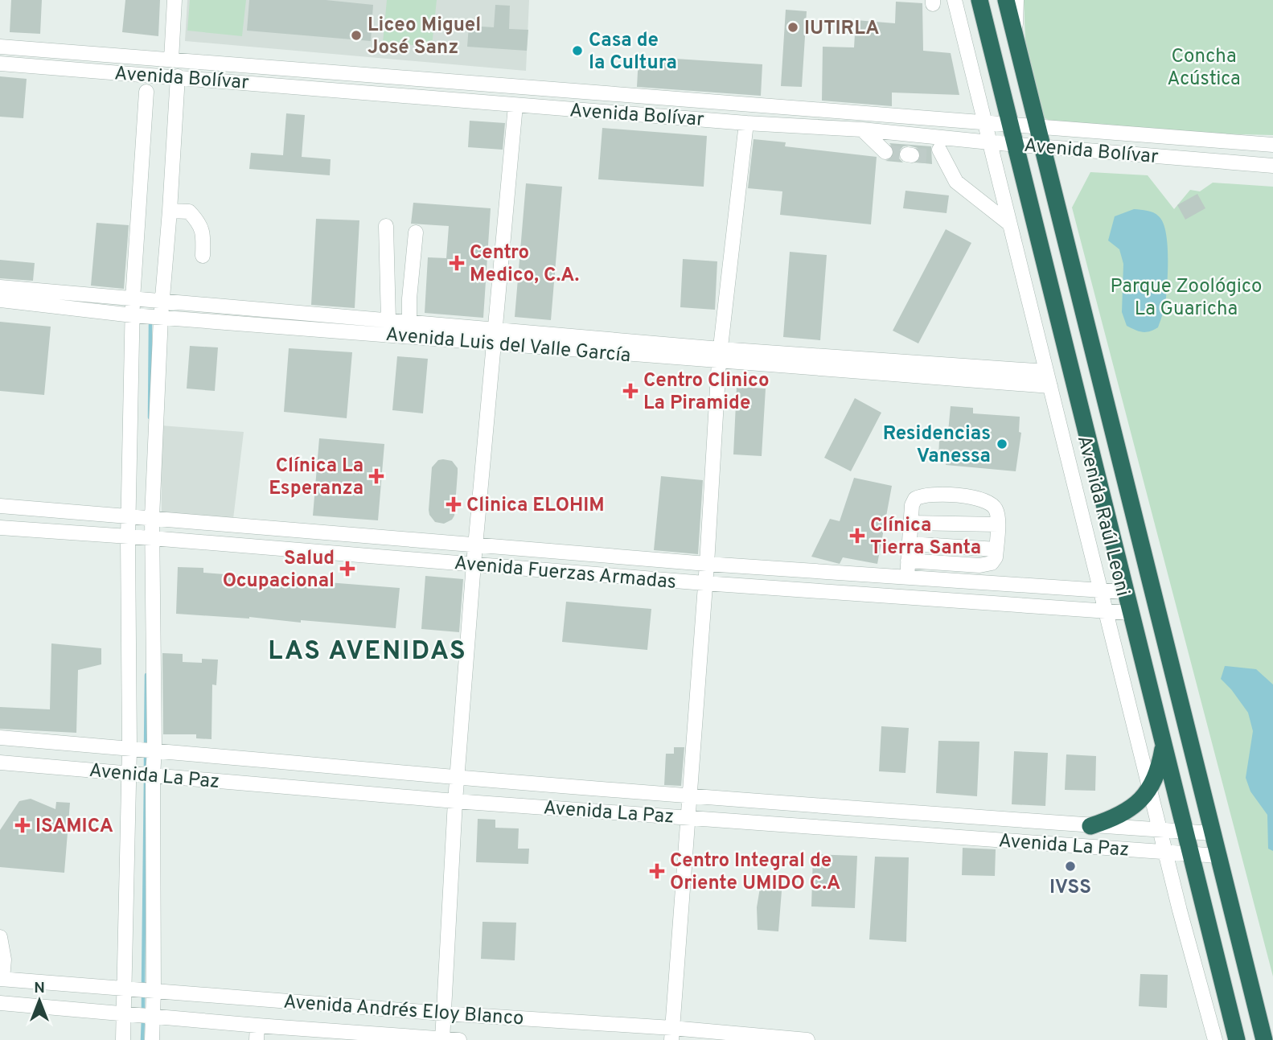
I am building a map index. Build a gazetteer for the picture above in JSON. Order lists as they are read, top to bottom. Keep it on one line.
{"streets":{"highway":["Avenida Raúl Leoni"],"street":["Avenida Bolívar","Avenida Luis del Valle García","Avenida Fuerzas Armadas","Avenida La Paz","Avenida Andrés Eloy Blanco"]},"crossings":[["Avenida Bolívar","Avenida Raúl Leoni"],["Avenida Luis del Valle García","Avenida Raúl Leoni"],["Avenida Raúl Leoni","Avenida Fuerzas Armadas"],["Avenida Raúl Leoni","Avenida La Paz"]],"districts":["LAS AVENIDAS"],"parks":["Concha Acústica","Parque Zoológico La Guaricha"],"places":{"other":["IUTIRLA","Liceo Miguel José Sanz","Casa de la Cultura","Residencias Vanessa","IVSS"],"health":["Centro Medico, C.A.","Centro Clinico La Piramide","Clínica La Esperanza","Clinica ELOHIM","Clínica Tierra Santa","Salud Ocupacional","ISAMICA","Centro Integral de Oriente UMIDO C.A"]},"north":"top"}
